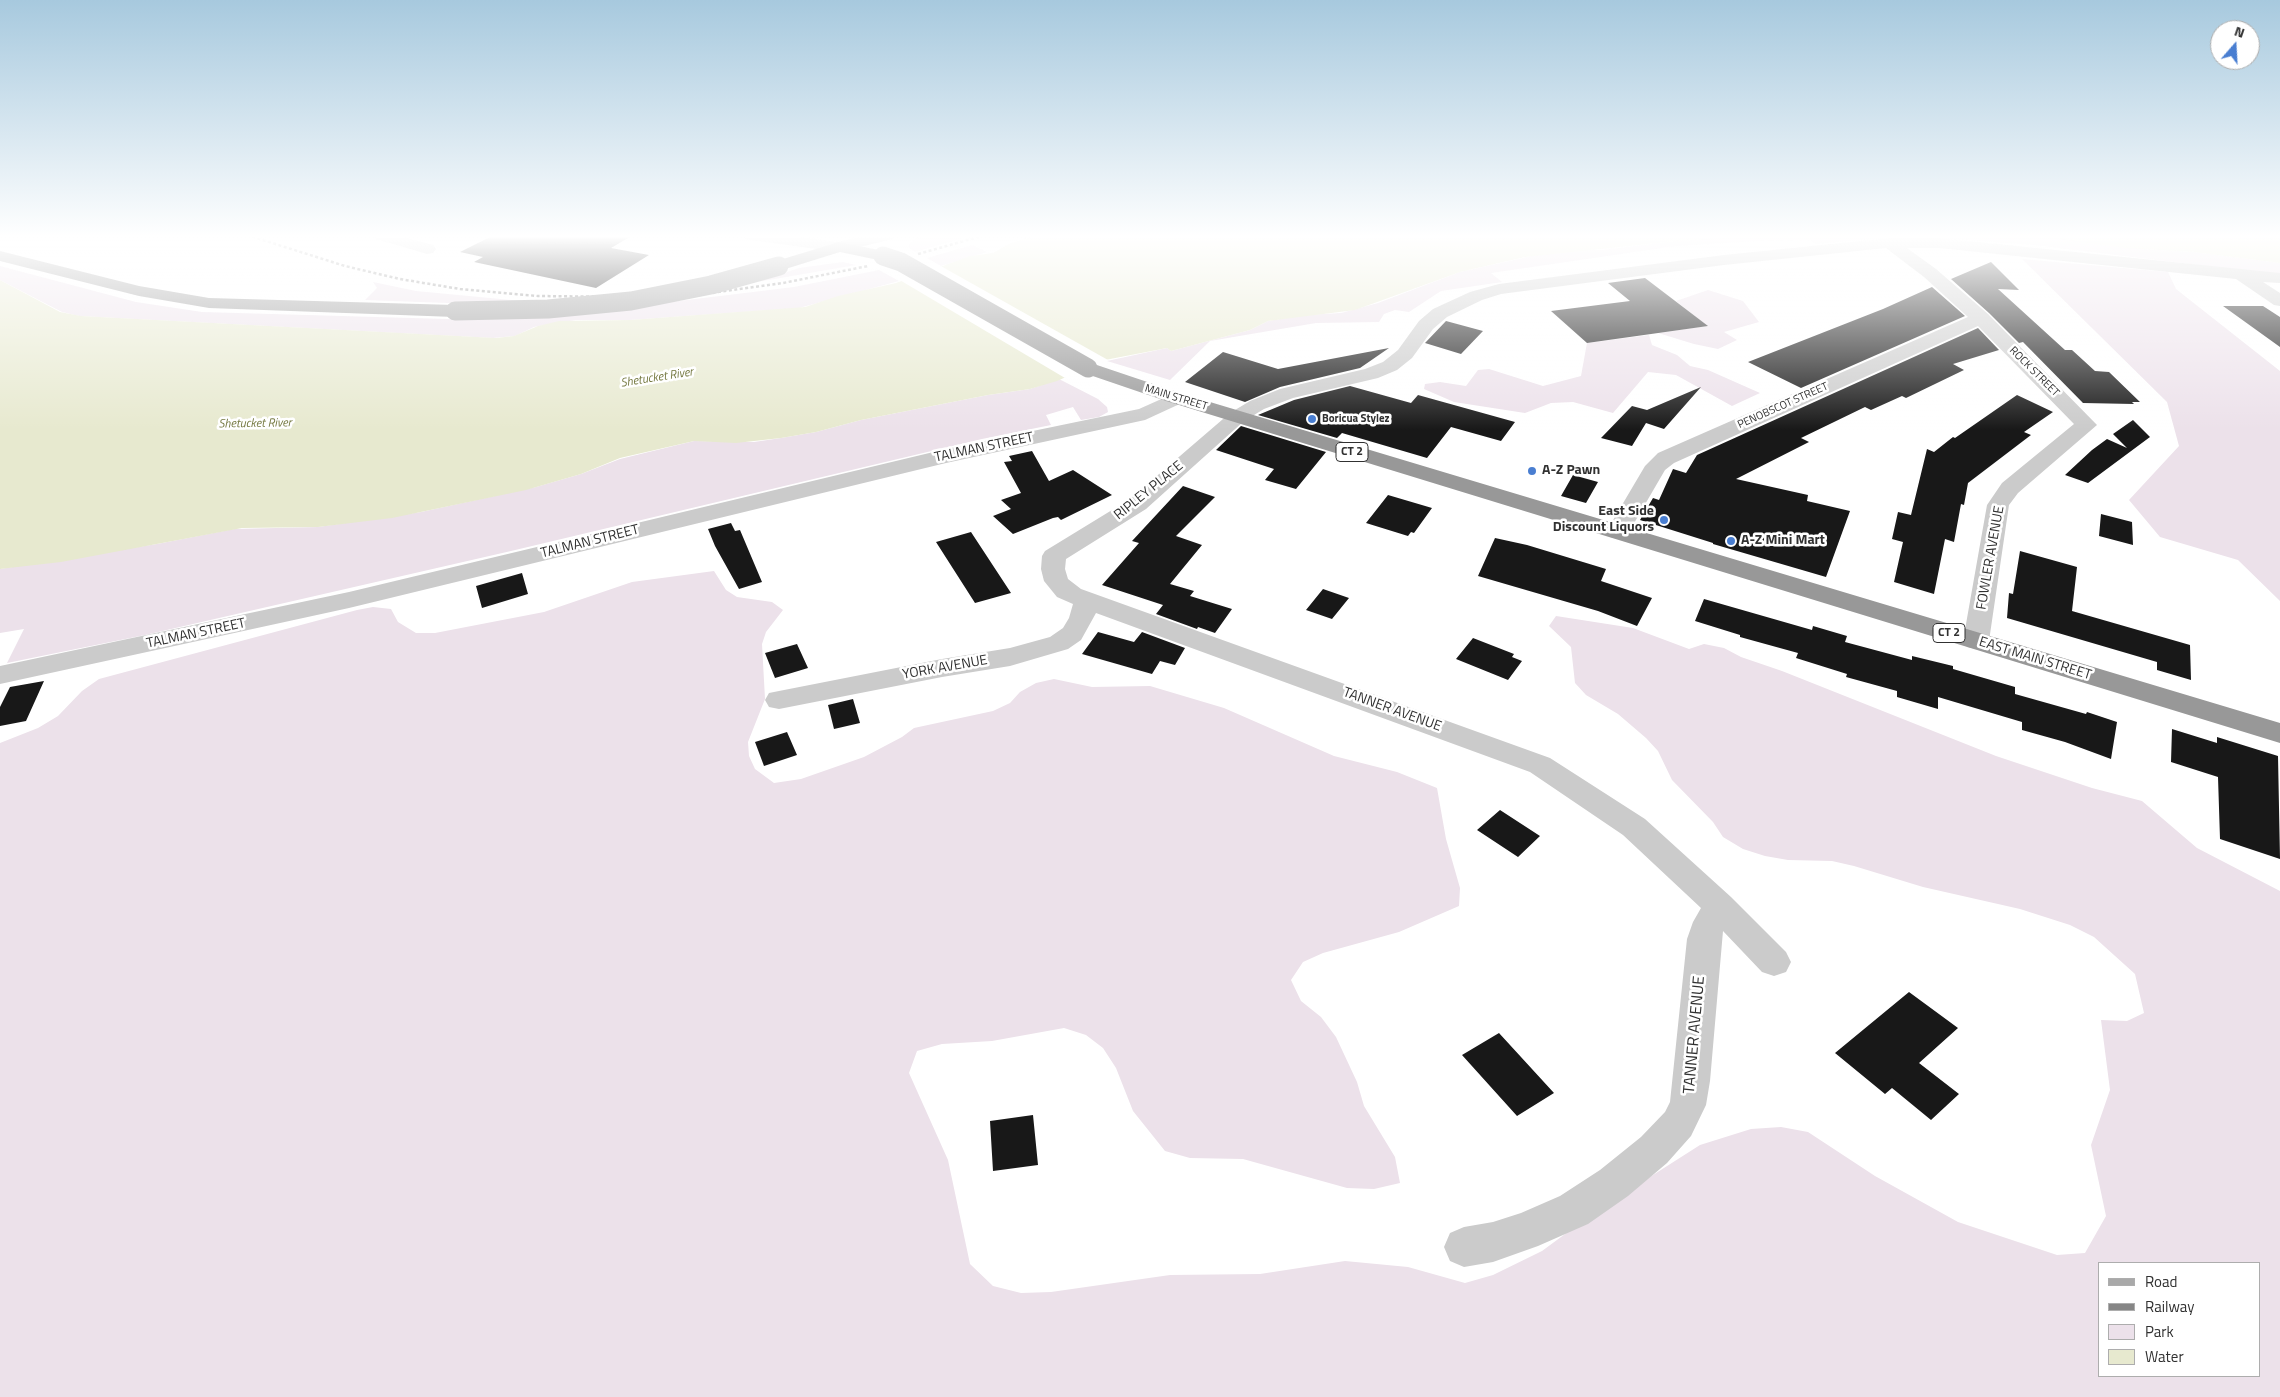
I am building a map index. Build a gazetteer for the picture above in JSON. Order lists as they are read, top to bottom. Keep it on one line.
{"streets":{"highway":["MAIN STREET","CT 2","EAST MAIN STREET"],"street":["ROCK STREET","PENOBSCOT STREET","TALMAN STREET","RIPLEY PLACE","FOWLER AVENUE","YORK AVENUE","TANNER AVENUE"]},"crossings":[["ROCK STREET","PENOBSCOT STREET"],["ROCK STREET","FOWLER AVENUE"],["MAIN STREET","PENOBSCOT STREET"],["MAIN STREET","TALMAN STREET"],["MAIN STREET","RIPLEY PLACE"],["MAIN STREET","EAST MAIN STREET"],["PENOBSCOT STREET","EAST MAIN STREET"],["RIPLEY PLACE","TANNER AVENUE"],["FOWLER AVENUE","EAST MAIN STREET"],["YORK AVENUE","TANNER AVENUE"]],"water":["Shetucket River"],"places":["Boricua Stylez","A-Z Pawn","East Side Discount Liquors","A-Z Mini Mart"],"legend":["Road","Railway","Park","Water"],"north":"top"}
